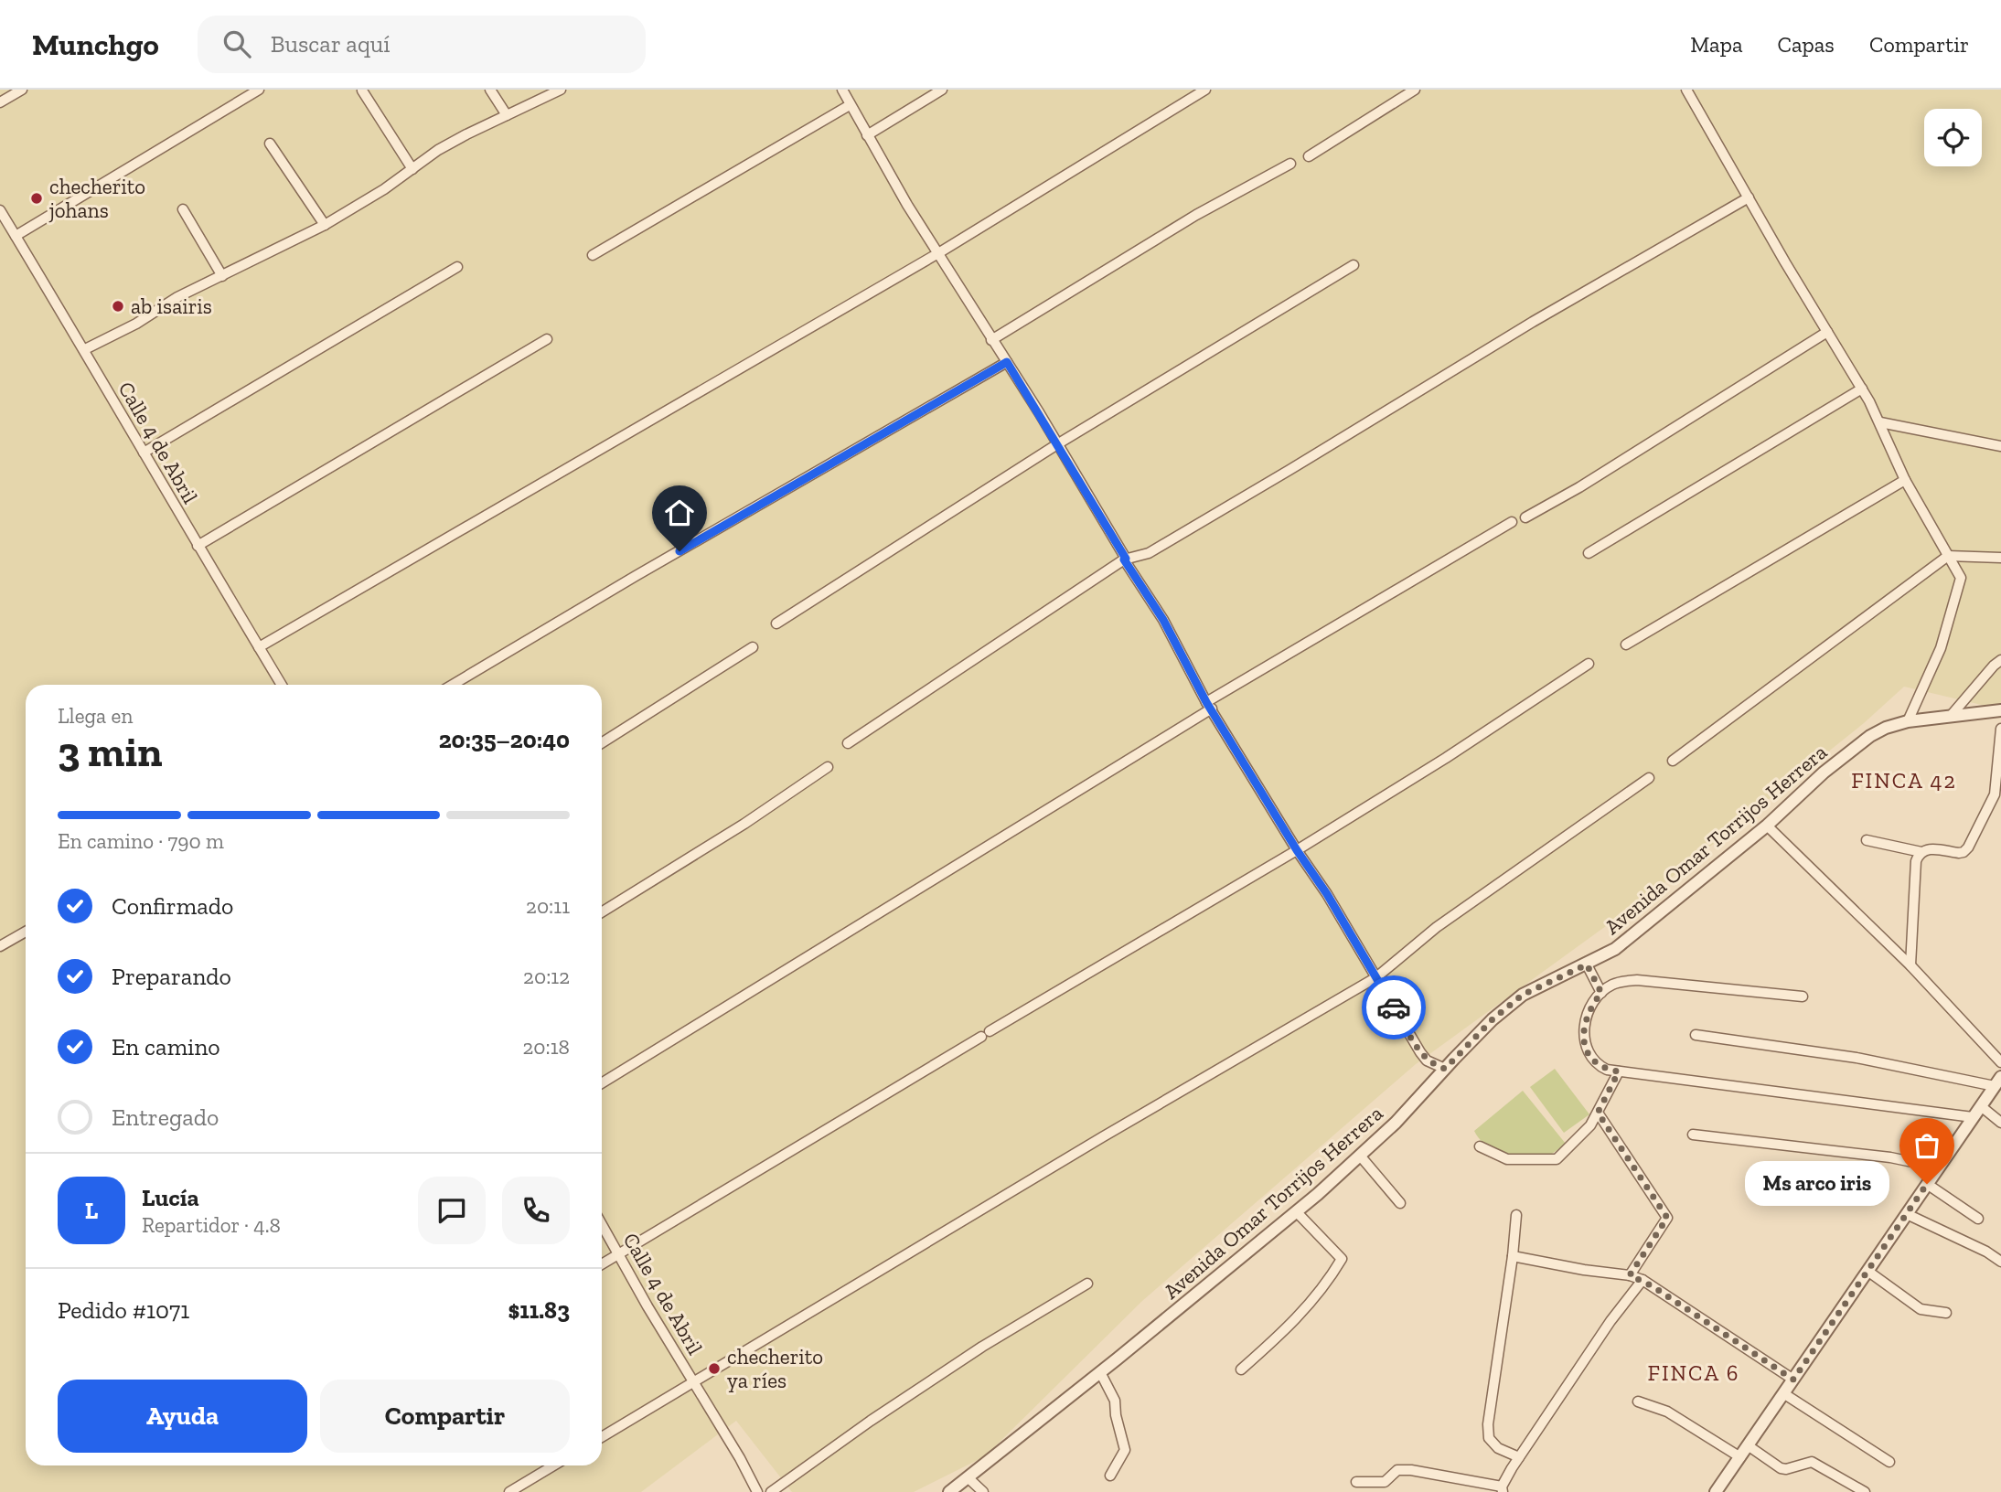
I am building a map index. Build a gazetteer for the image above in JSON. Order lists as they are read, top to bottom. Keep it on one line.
{"streets":{"street":["Calle 4 de Abril","Avenida Omar Torrijos Herrera"]},"districts":["FINCA 42","FINCA 6"],"places":["checherito johans","ab isairis","Ms arco iris","checherito ya ríes"],"page":{"header":"Munchgo","search":"Buscar aquí","nav":["Mapa","Capas","Compartir"],"heading":["3 min","Llega en","20:35–20:40"],"panel":["Lucía","Repartidor · 4.8","Pedido #1071","$11.83"],"bar":"En camino · 790 m","list":[["Confirmado","20:11"],["Preparando","20:12"],["En camino","20:18"],"Entregado"],"bubble":"Ms arco iris","round":"L","buttons":["Ayuda","Compartir"]}}
